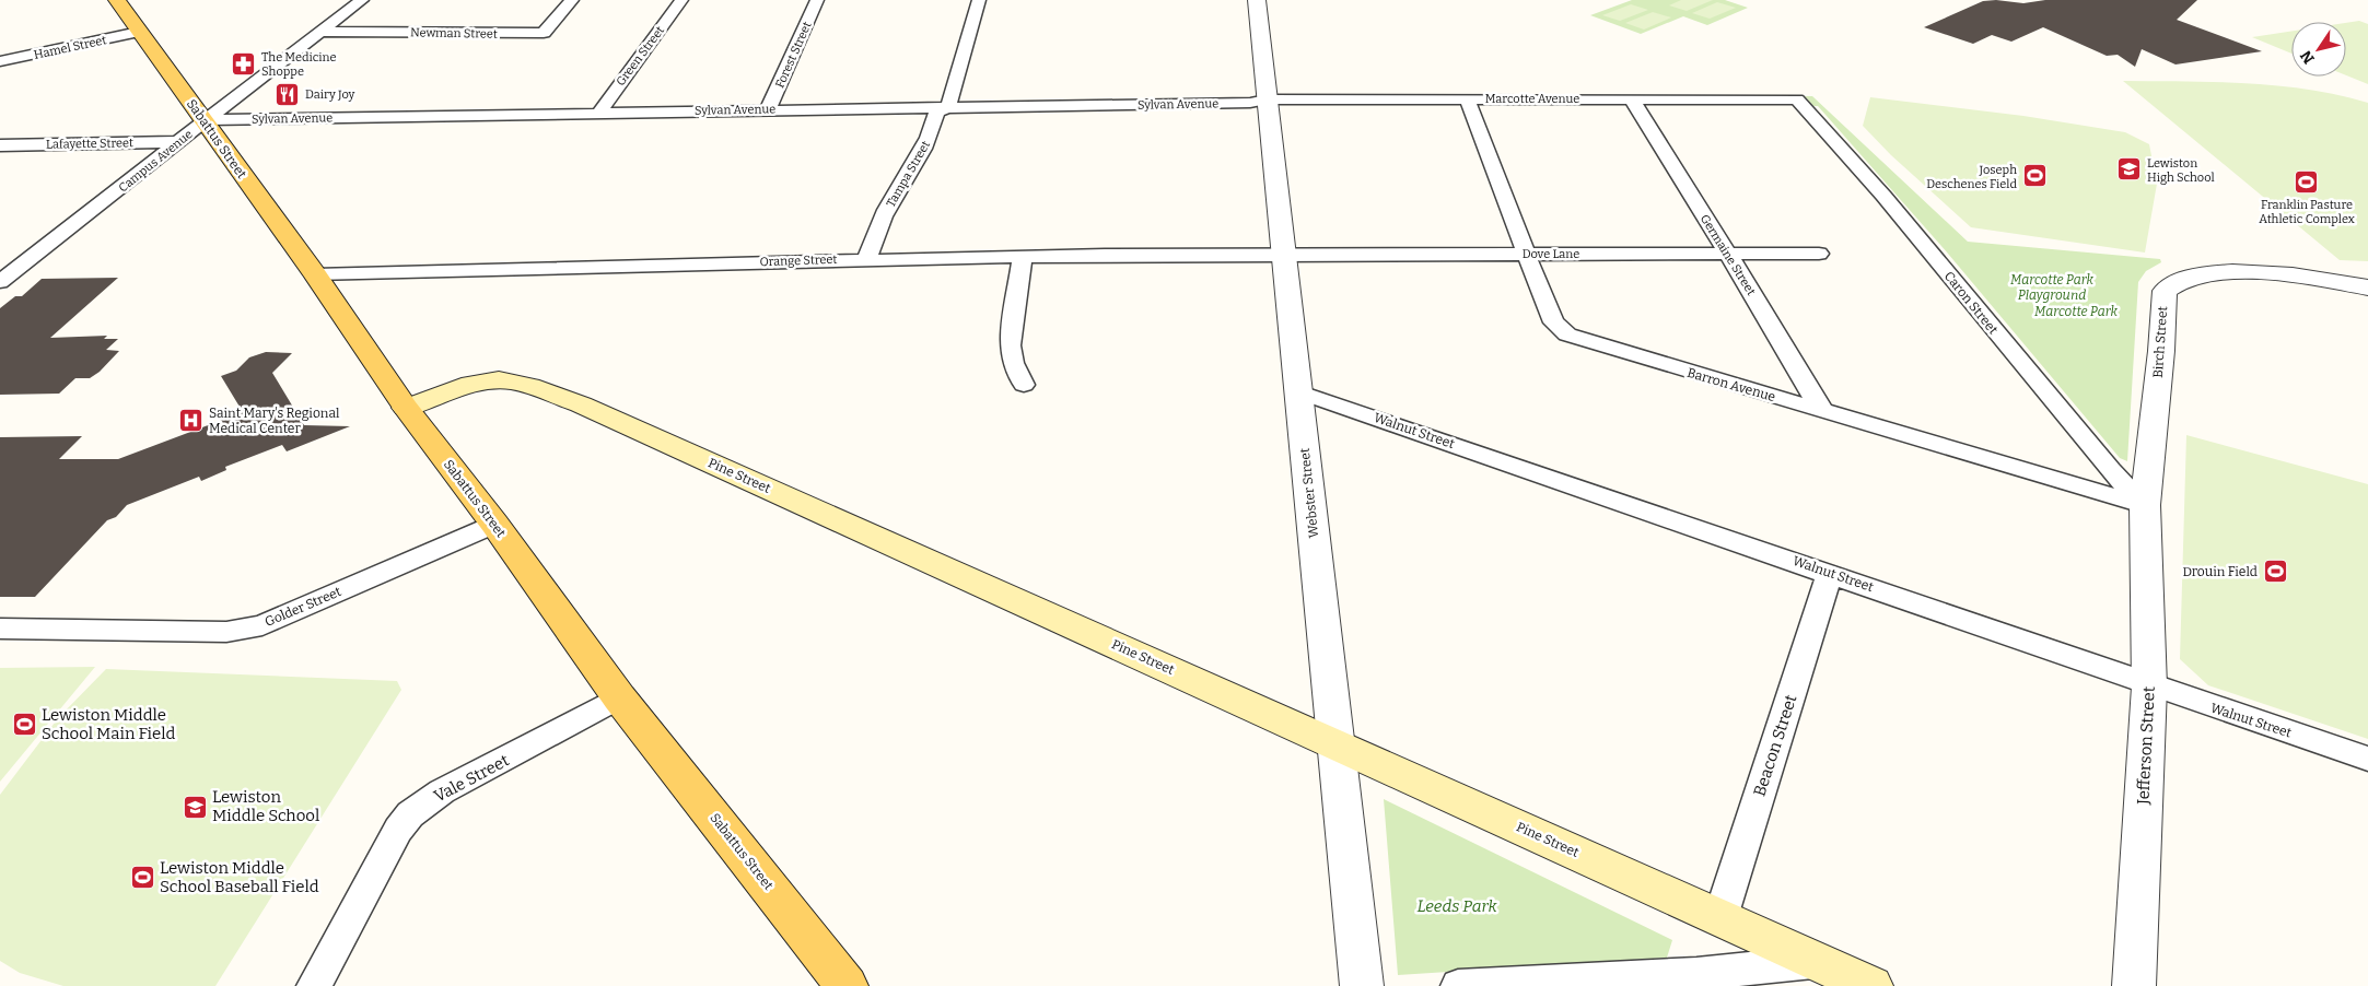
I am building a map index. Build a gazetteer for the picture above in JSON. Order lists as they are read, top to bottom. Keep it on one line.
{"streets":{"main road":["Sabattus Street","Pine Street"],"street":["Newman Street","Hamel Street","Forest Street","Green Street","Marcotte Avenue","Sylvan Avenue","Lafayette Street","Campus Avenue","Tampa Street","Dove Lane","Germaine Street","Orange Street","Caron Street","Birch Street","Barron Avenue","Walnut Street","Webster Street","Golder Street","Beacon Street","Jefferson Street","Vale Street"]},"crossings":[["Newman Street","Campus Avenue"],["Hamel Street","Sabattus Street"],["Forest Street","Sylvan Avenue"],["Green Street","Sylvan Avenue"],["Marcotte Avenue","Sylvan Avenue"],["Marcotte Avenue","Germaine Street"],["Marcotte Avenue","Caron Street"],["Marcotte Avenue","Barron Avenue"],["Marcotte Avenue","Webster Street"],["Sylvan Avenue","Sabattus Street"],["Sylvan Avenue","Campus Avenue"],["Sylvan Avenue","Tampa Street"],["Sylvan Avenue","Webster Street"],["Sabattus Street","Campus Avenue"],["Sabattus Street","Orange Street"],["Sabattus Street","Pine Street"],["Sabattus Street","Golder Street"],["Sabattus Street","Vale Street"],["Lafayette Street","Campus Avenue"],["Tampa Street","Orange Street"],["Dove Lane","Germaine Street"],["Dove Lane","Orange Street"],["Dove Lane","Barron Avenue"],["Dove Lane","Webster Street"],["Germaine Street","Barron Avenue"],["Orange Street","Webster Street"],["Caron Street","Birch Street"],["Caron Street","Barron Avenue"],["Caron Street","Jefferson Street"],["Birch Street","Barron Avenue"],["Birch Street","Jefferson Street"],["Barron Avenue","Jefferson Street"],["Walnut Street","Webster Street"],["Walnut Street","Beacon Street"],["Walnut Street","Jefferson Street"],["Pine Street","Webster Street"],["Pine Street","Beacon Street"]],"parks":["Marcotte Park Playground","Marcotte Park","Leeds Park"],"places":{"pharmacy":["The Medicine Shoppe"],"restaurant":["Dairy Joy"],"school or university":["Lewiston High School","Lewiston Middle School"],"sports":["Joseph Deschenes Field","Franklin Pasture Athletic Complex","Drouin Field","Lewiston Middle School Main Field","Lewiston Middle School Baseball Field"],"hospital":["Saint Mary's Regional Medical Center"]},"north":"bottom left"}
